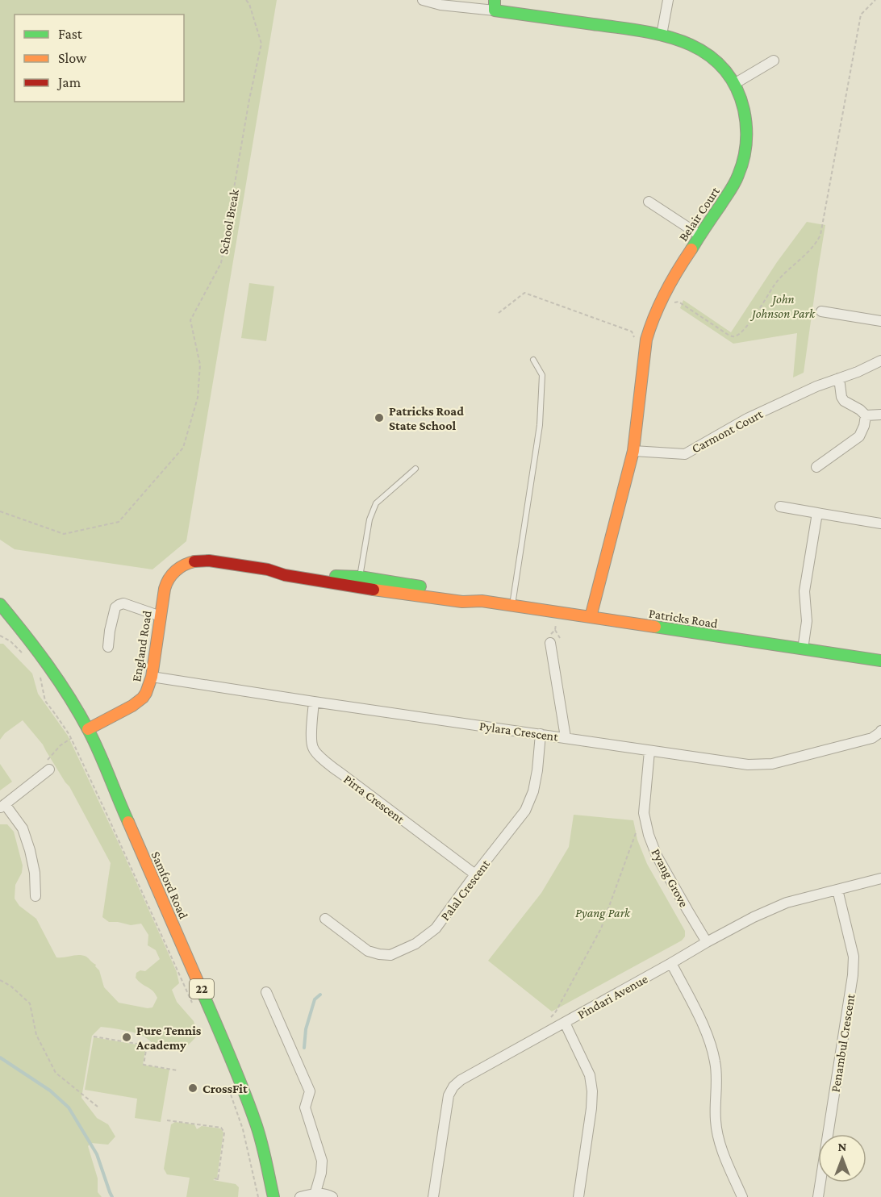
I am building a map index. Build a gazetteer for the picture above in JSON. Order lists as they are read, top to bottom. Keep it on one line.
{"streets":{"main road":["Belair Court","Patricks Road","England Road","Samford Road","22"],"street":["Carmont Court","Pylara Crescent","Pirra Crescent","Pyang Grove","Palal Crescent","Pindari Avenue","Penambul Crescent"],"path":["School Break"]},"crossings":[["Belair Court","Carmont Court"],["Belair Court","Patricks Road"],["Patricks Road","England Road"],["England Road","Pylara Crescent"],["England Road","Samford Road"],["Pylara Crescent","Pirra Crescent"],["Pylara Crescent","Pyang Grove"],["Pylara Crescent","Palal Crescent"],["Pirra Crescent","Palal Crescent"],["Pyang Grove","Pindari Avenue"],["Pindari Avenue","Penambul Crescent"]],"parks":["John Johnson Park","Pyang Park"],"places":["Patricks Road State School","Pure Tennis Academy","CrossFit"],"legend":["Fast","Slow","Jam"],"north":"top"}
